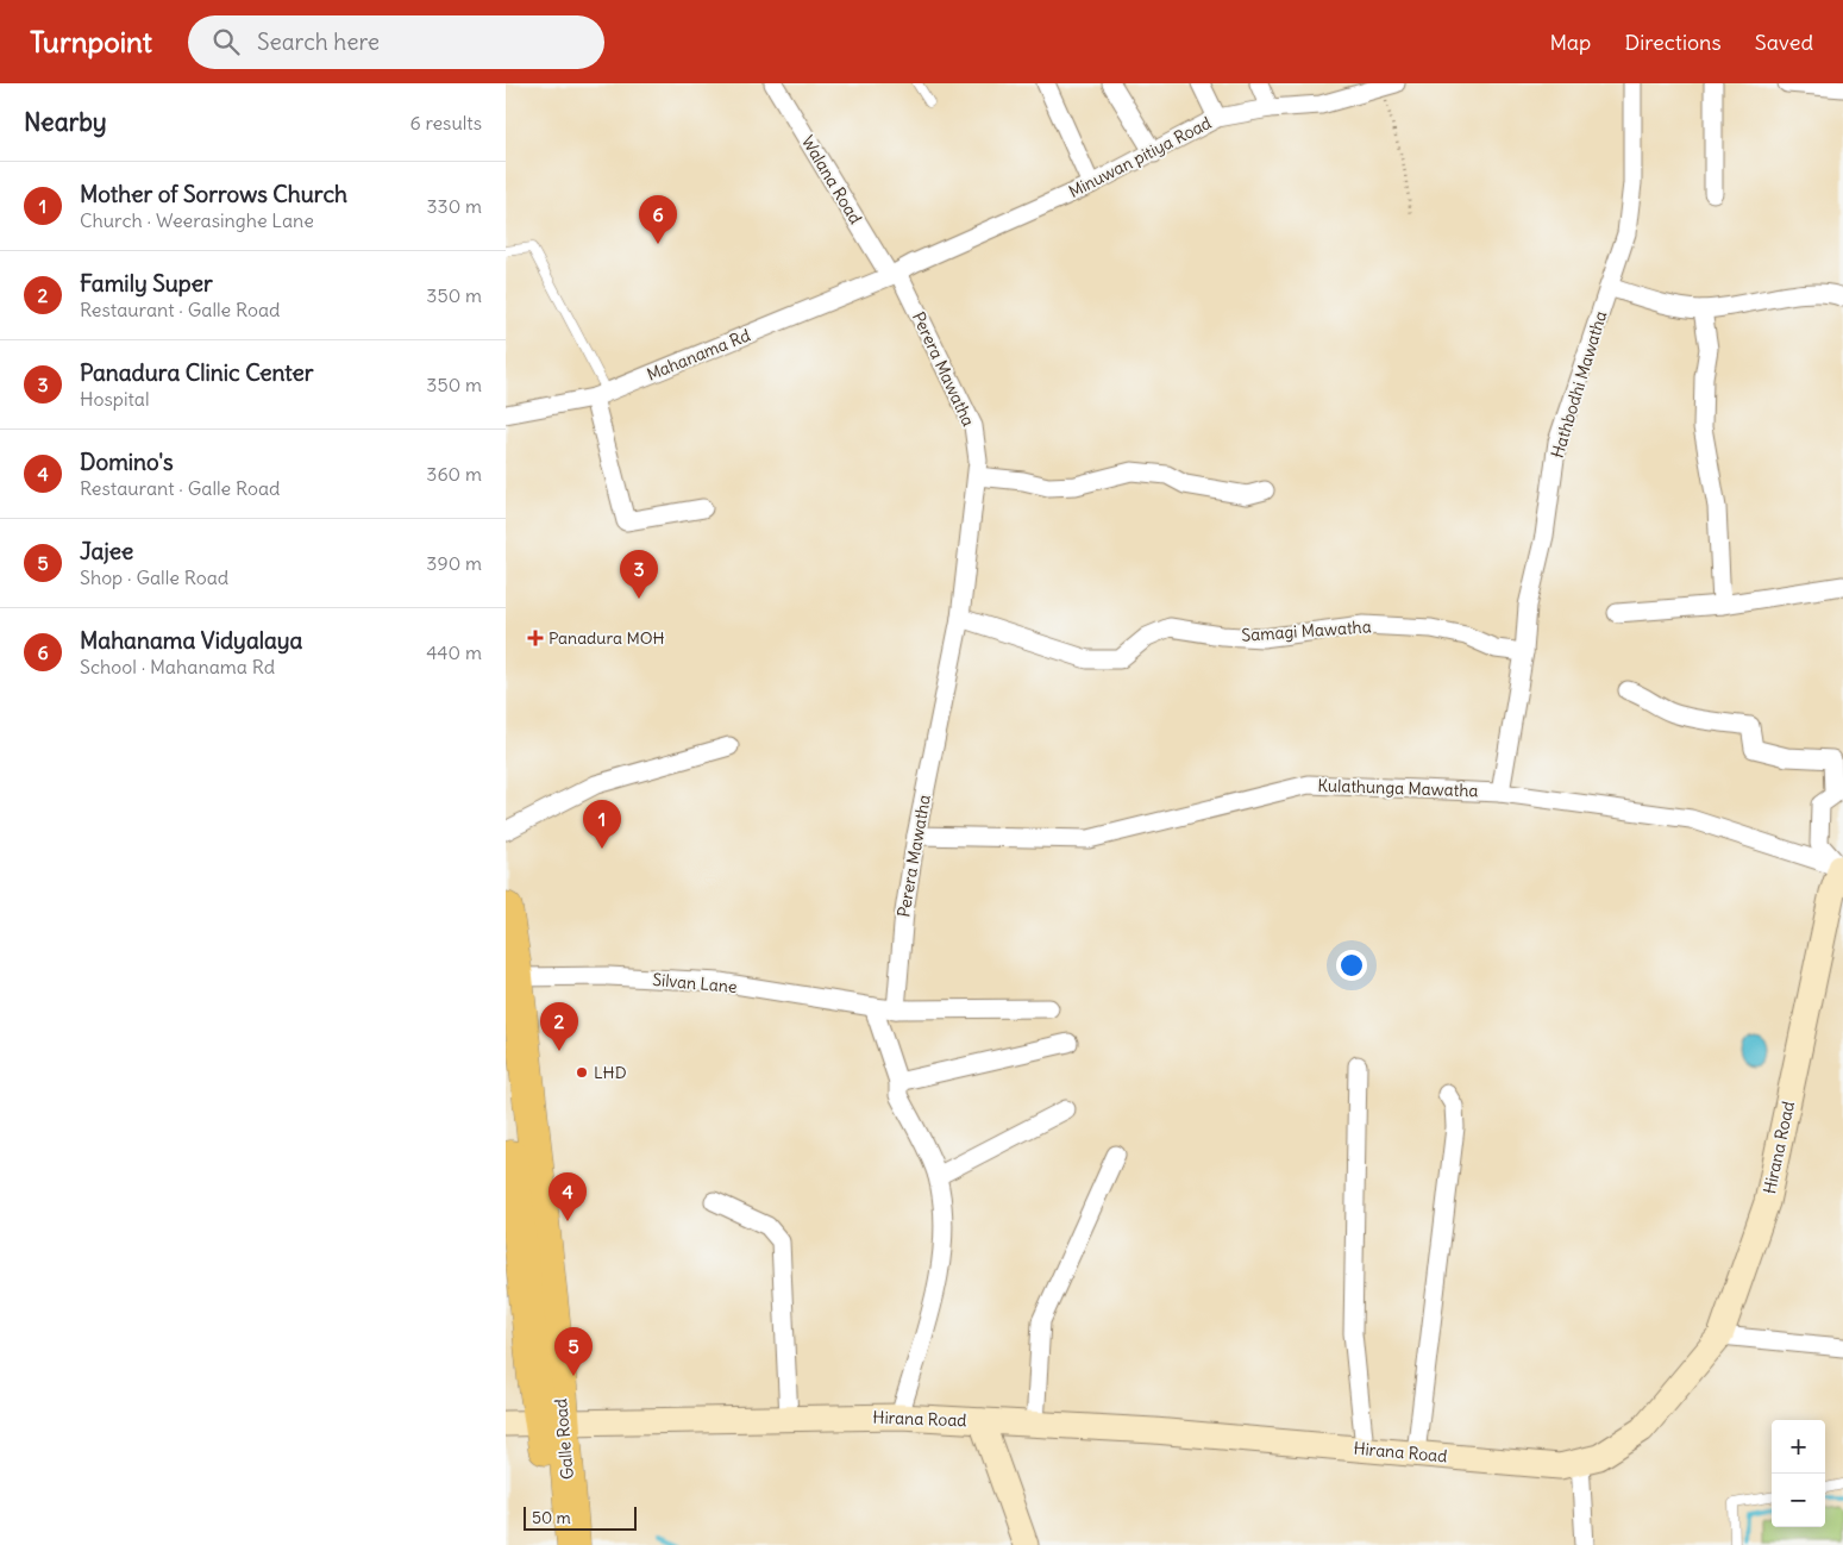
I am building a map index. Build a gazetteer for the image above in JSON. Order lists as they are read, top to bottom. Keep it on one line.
{"streets":{"highway":["Galle Road"],"street":["Minuwan pitiya Road","Walana Road","Mahanama Rd","Perera Mawatha","Hathbodhi Mawatha","Samagi Mawatha","Kulathunga Mawatha","Silvan Lane","Hirana Road"]},"crossings":[["Minuwan pitiya Road","Walana Road"],["Minuwan pitiya Road","Mahanama Rd"],["Minuwan pitiya Road","Perera Mawatha"],["Walana Road","Mahanama Rd"],["Walana Road","Perera Mawatha"],["Mahanama Rd","Perera Mawatha"],["Perera Mawatha","Samagi Mawatha"],["Perera Mawatha","Kulathunga Mawatha"],["Hathbodhi Mawatha","Samagi Mawatha"],["Hathbodhi Mawatha","Kulathunga Mawatha"],["Kulathunga Mawatha","Hirana Road"],["Silvan Lane","Galle Road"],["Hirana Road","Galle Road"]],"places":{"health":["Panadura MOH"],"other":["LHD"]},"scale_bar":"50 m","page":{"header":"Turnpoint","search":"Search here","nav":["Map","Directions","Saved"],"heading":["Nearby","6 results"],"list":[{"mark":"1","name":"Mother of Sorrows Church","note":"Church · Weerasinghe Lane","value":"330 m"},{"mark":"2","name":"Family Super","note":"Restaurant · Galle Road","value":"350 m"},{"mark":"3","name":"Panadura Clinic Center","note":"Hospital","value":"350 m"},{"mark":"4","name":"Domino's","note":"Restaurant · Galle Road","value":"360 m"},{"mark":"5","name":"Jajee","note":"Shop · Galle Road","value":"390 m"},{"mark":"6","name":"Mahanama Vidyalaya","note":"School · Mahanama Rd","value":"440 m"}],"pins":["6","3","1","2","4","5"],"map_buttons":["+","−"],"scale":"50 m"}}
